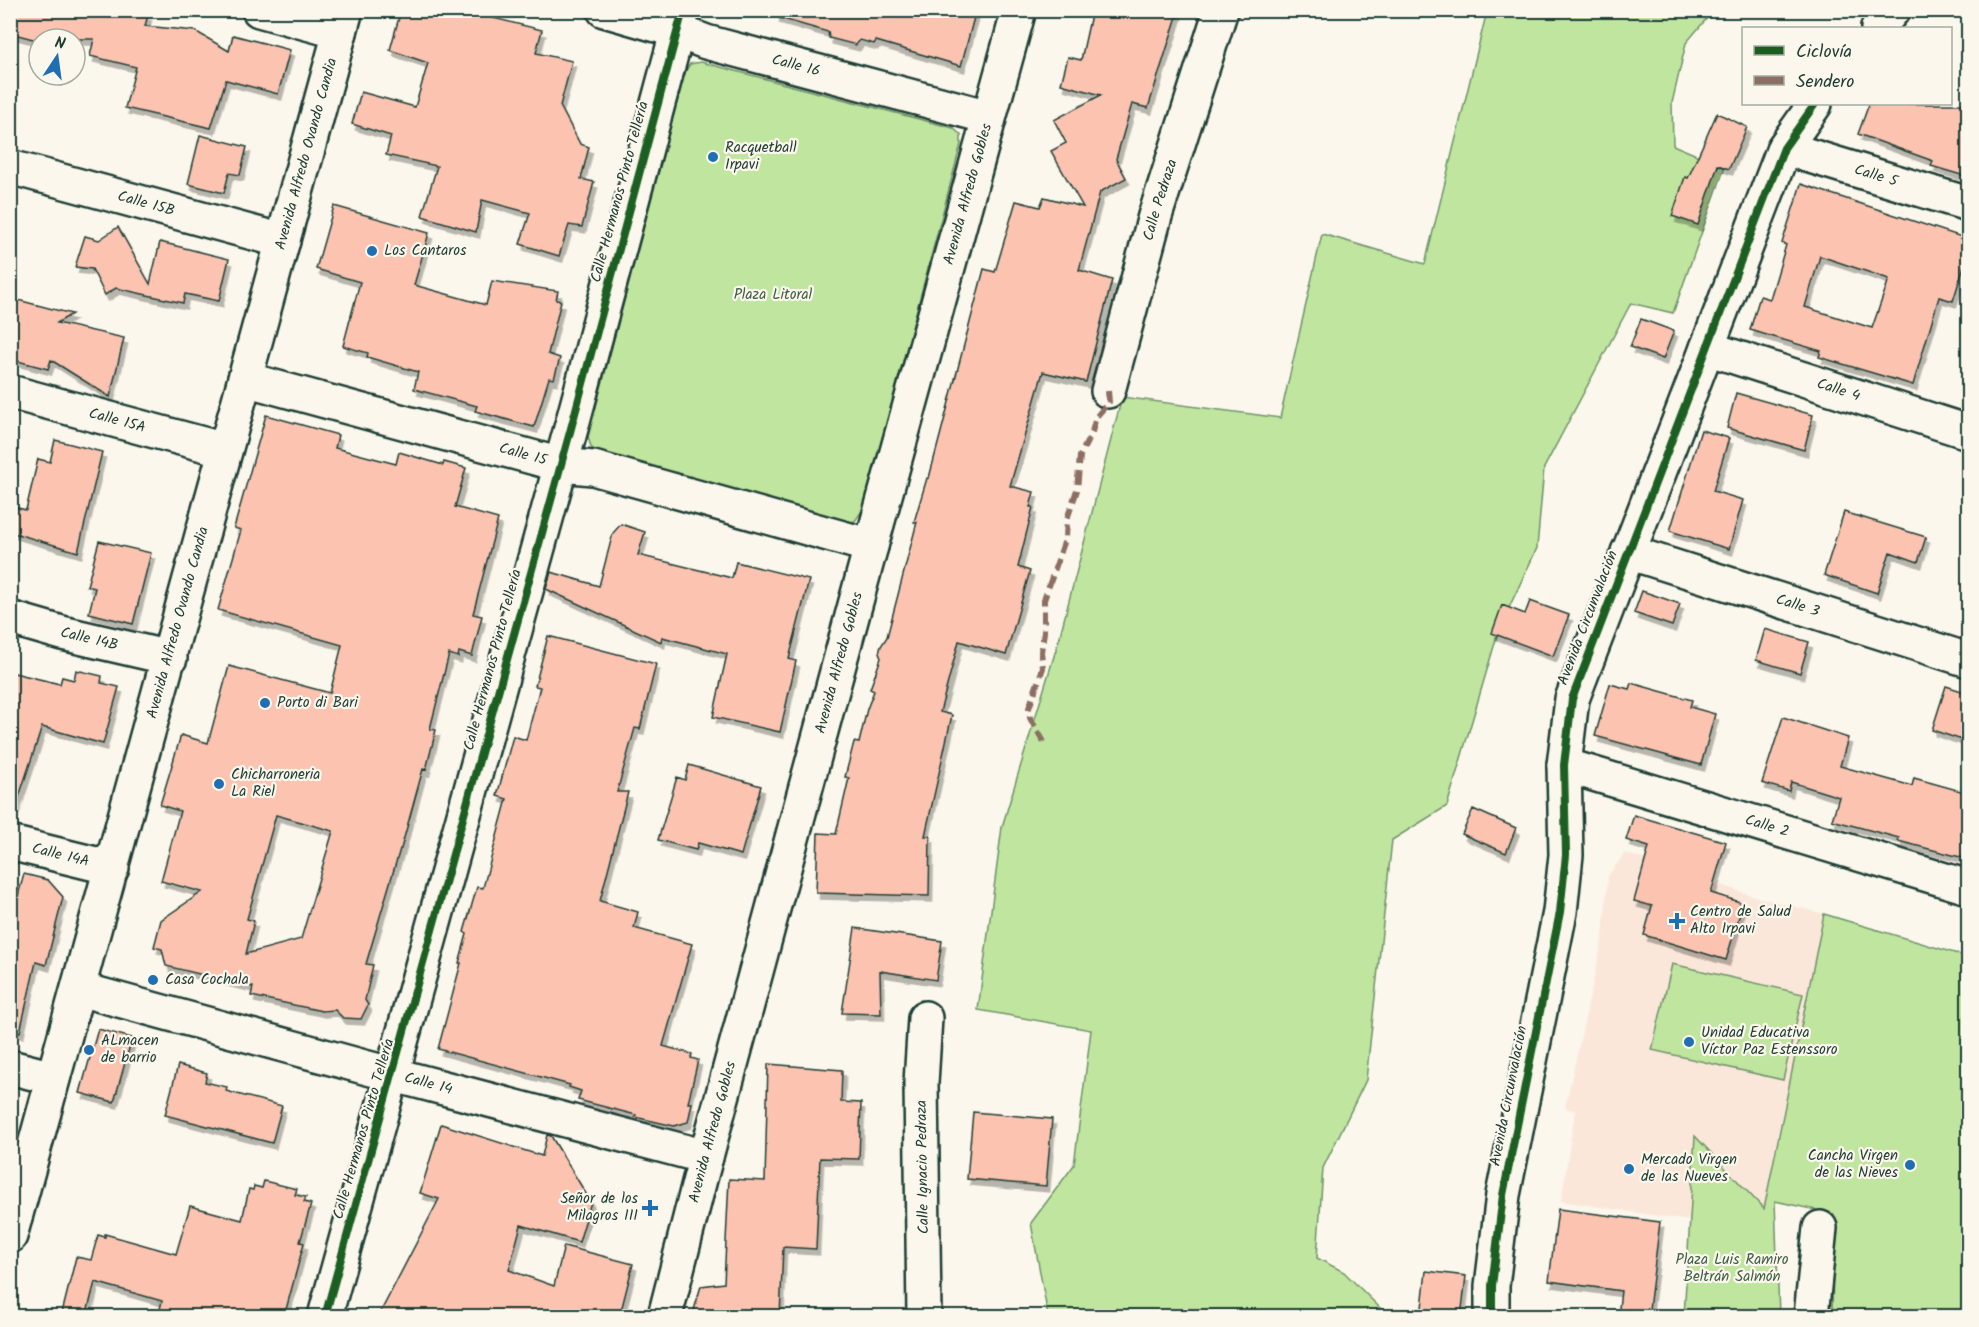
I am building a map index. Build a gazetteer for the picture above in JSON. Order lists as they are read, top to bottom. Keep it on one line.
{"streets":{"street":["Calle 16","Avenida Alfredo Ovando Candia","Calle 5","Calle Hermanos Pinto Tellería","Avenida Alfredo Gobles","Calle Pedraza","Calle 15B","Calle 4","Calle 15A","Calle 15","Calle 3","Avenida Circunvalación","Calle 14B","Calle 2","Calle 14A","Calle 14","Calle Ignacio Pedraza"]},"crossings":[["Calle 16","Calle Hermanos Pinto Tellería"],["Calle 16","Avenida Alfredo Gobles"],["Avenida Alfredo Ovando Candia","Calle 15B"],["Avenida Alfredo Ovando Candia","Calle 15A"],["Avenida Alfredo Ovando Candia","Calle 15"],["Avenida Alfredo Ovando Candia","Calle 14B"],["Avenida Alfredo Ovando Candia","Calle 14A"],["Avenida Alfredo Ovando Candia","Calle 14"],["Calle 5","Avenida Circunvalación"],["Calle Hermanos Pinto Tellería","Calle 15"],["Calle Hermanos Pinto Tellería","Calle 14"],["Avenida Alfredo Gobles","Calle 15"],["Avenida Alfredo Gobles","Calle 14"],["Calle 4","Avenida Circunvalación"],["Calle 3","Avenida Circunvalación"],["Avenida Circunvalación","Calle 2"]],"parks":["Plaza Litoral","Plaza Luis Ramiro Beltrán Salmón"],"places":{"other":["Racquetball Irpavi","Los Cantaros","Porto di Bari","Chicharroneria La Riel","Casa Cochala","Unidad Educativa Víctor Paz Estenssoro","ALmacen de barrio","Cancha Virgen de las Nieves","Mercado Virgen de las Nueves"],"health":["Centro de Salud Alto Irpavi","Señor de los Milagros III"]},"legend":["Ciclovía","Sendero"],"north":"top"}
